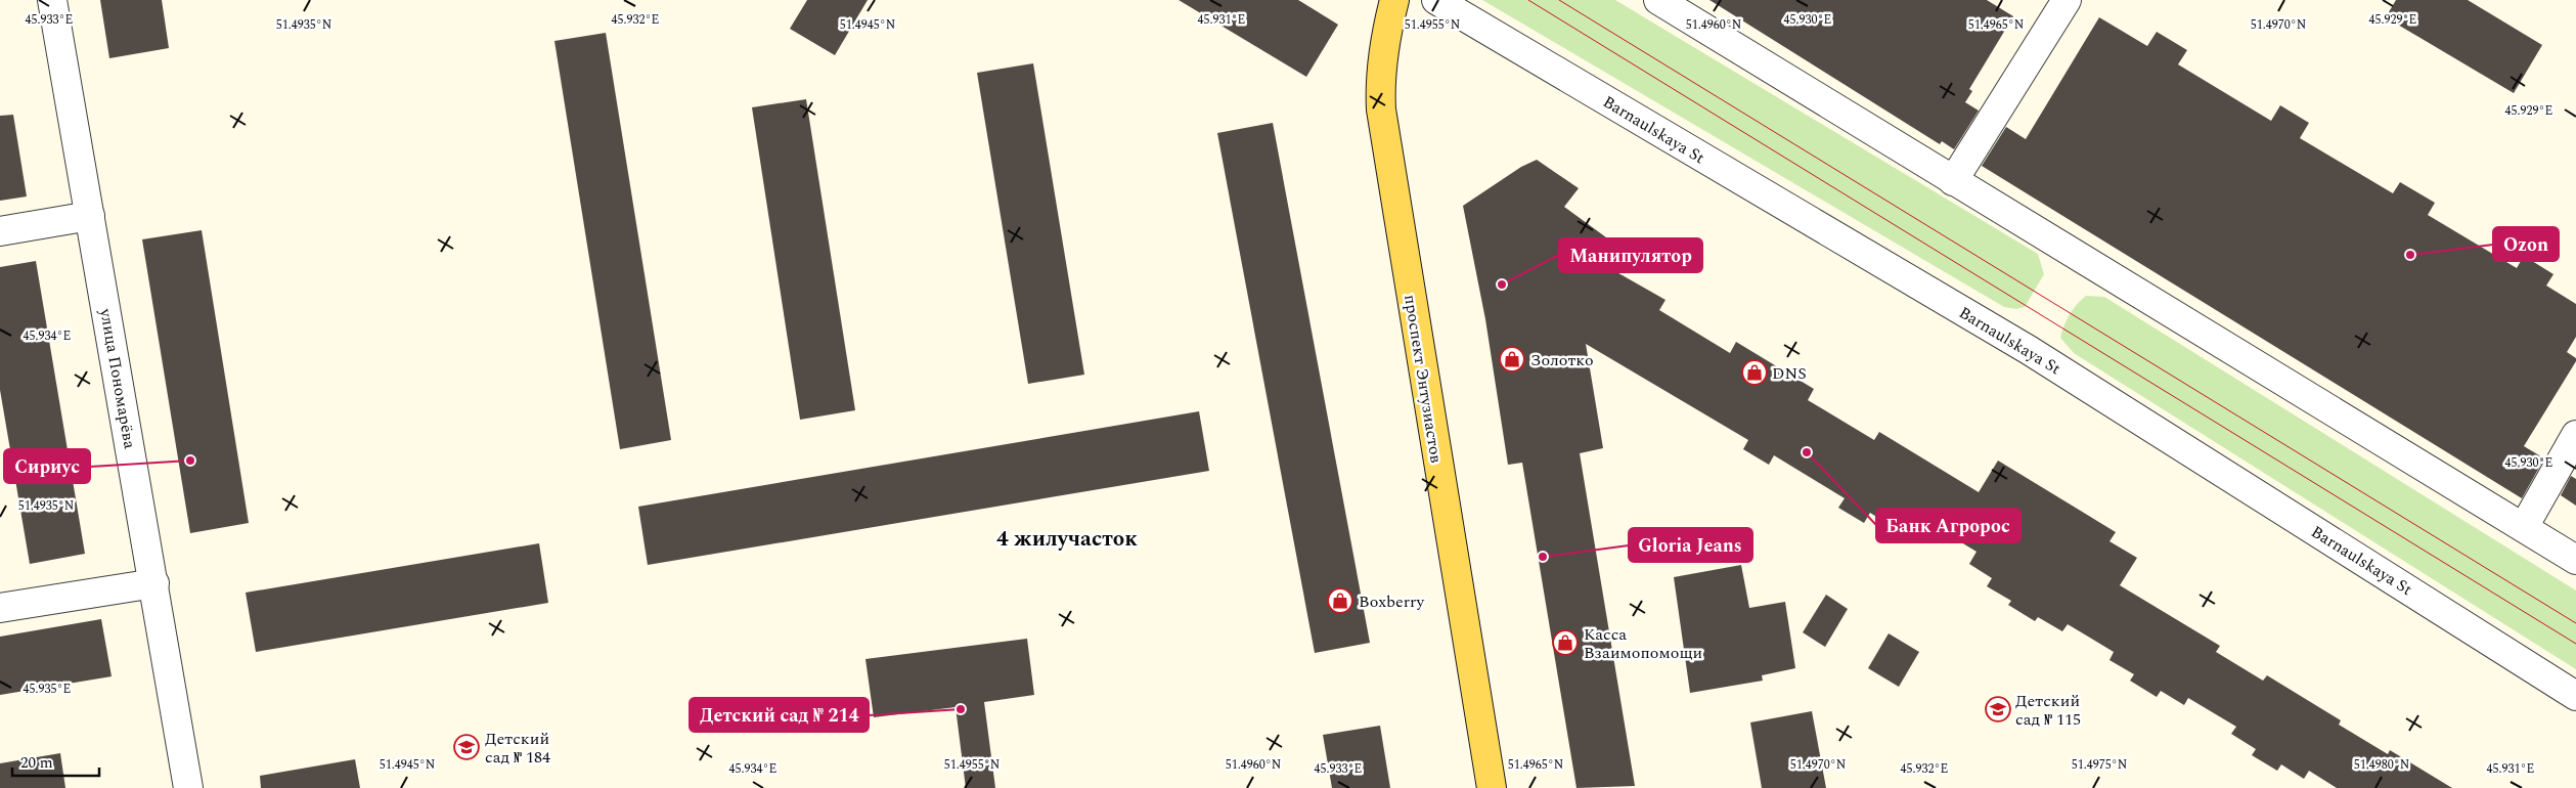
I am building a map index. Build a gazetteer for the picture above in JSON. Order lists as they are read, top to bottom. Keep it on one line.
{"streets":{"main road":["проспект Энтузиастов"],"street":["Barnaulskaya St","улица Пономарёва"]},"districts":["4 жилучасток"],"places":{"other":["Ozon","Манипулятор","Банк Агророс","Сириус","Gloria Jeans","Детский сад № 214"],"shop":["Золотко","DNS","Boxberry","Касса Взаимопомощи"],"school or university":["Детский сад № 115","Детский сад № 184"]},"scale_bar":"20 m","coordinates":["45.933°E","45.932°E","45.931°E","45.930°E","45.929°E","51.4945°N","51.4935°N","51.4955°N","51.4960°N","51.4965°N","51.4970°N","45.934°E","45.935°E","51.4975°N","51.4980°N"]}
